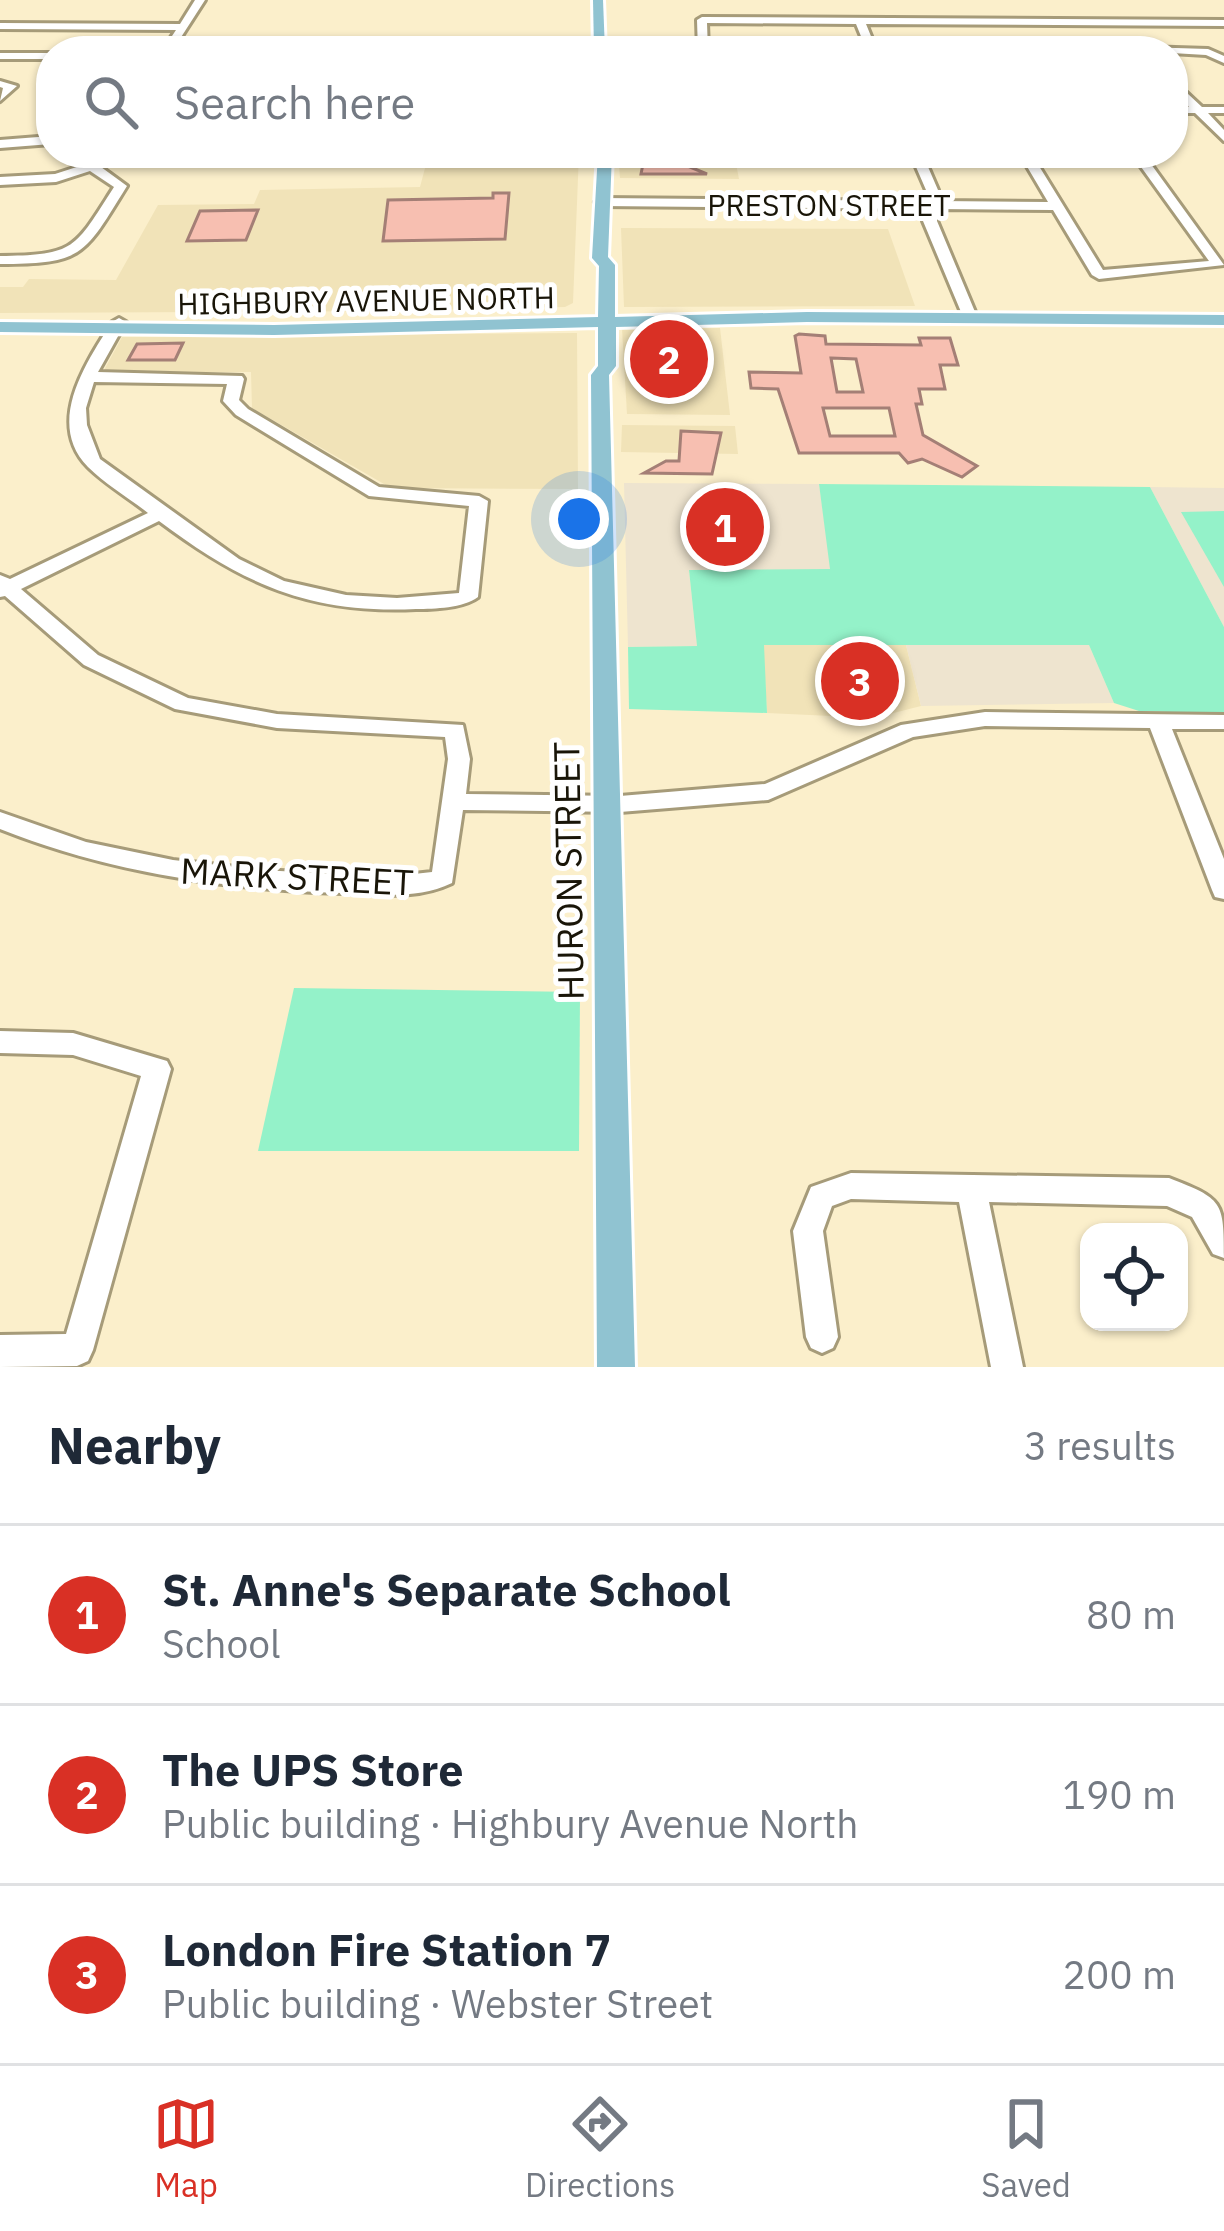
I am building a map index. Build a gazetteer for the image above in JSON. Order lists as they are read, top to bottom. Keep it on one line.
{"streets":{"main road":["HIGHBURY AVENUE NORTH","HURON STREET"],"street":["PRESTON STREET","MARK STREET"]},"crossings":[["PRESTON STREET","HURON STREET"],["HIGHBURY AVENUE NORTH","HURON STREET"]],"page":{"search":"Search here","pins":["2","1","3"],"heading":["Nearby","3 results"],"list":[{"mark":"1","name":"St. Anne's Separate School","note":"School","value":"80 m"},{"mark":"2","name":"The UPS Store","note":"Public building · Highbury Avenue North","value":"190 m"},{"mark":"3","name":"London Fire Station 7","note":"Public building · Webster Street","value":"200 m"}],"nav":["Map","Directions","Saved"]}}
